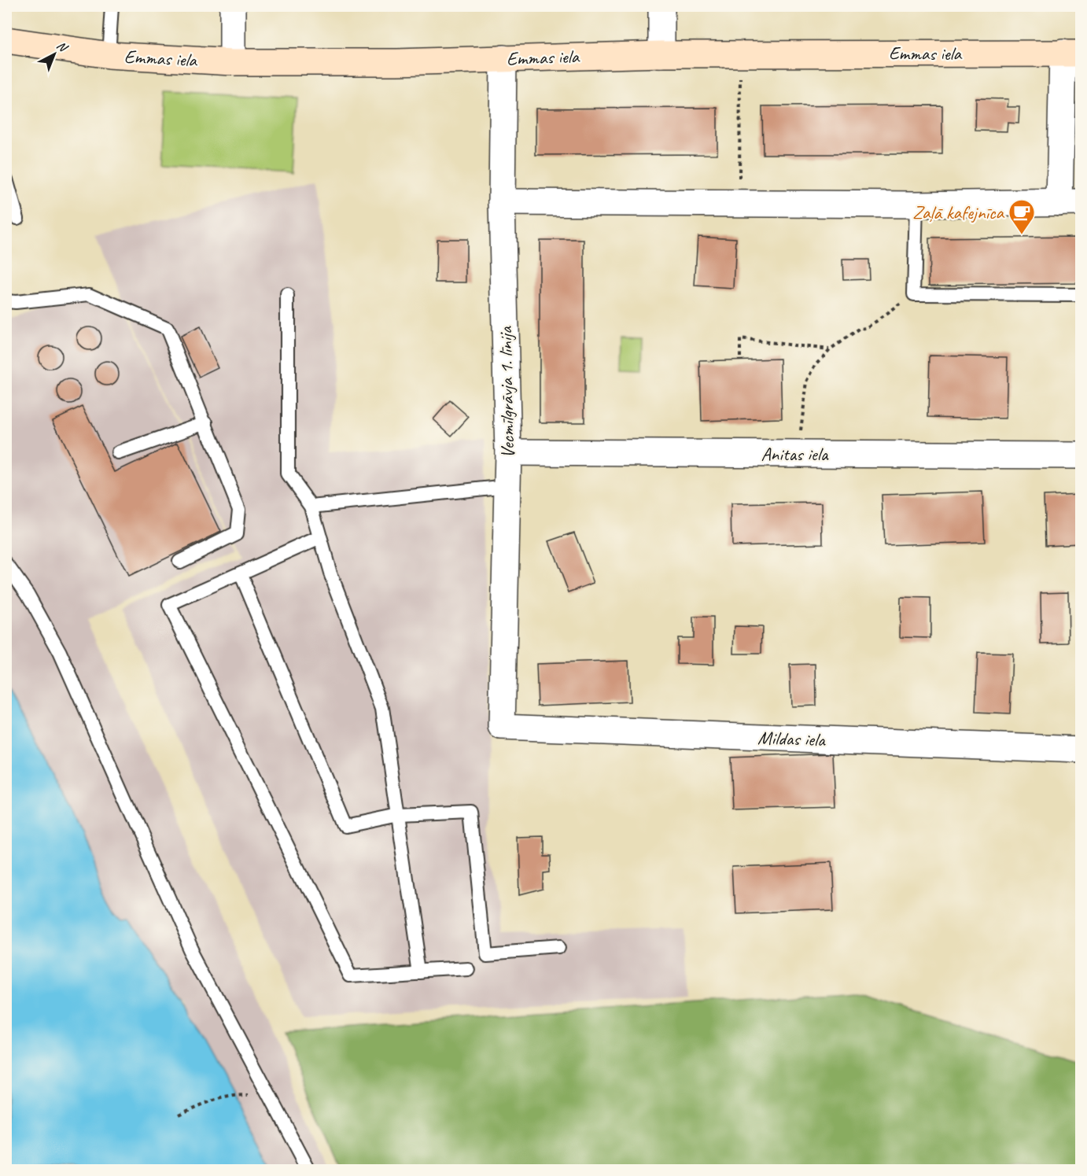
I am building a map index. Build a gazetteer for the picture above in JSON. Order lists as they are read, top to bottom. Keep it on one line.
{"streets":{"street":["Emmas iela","Vecmīlgrāvja 1. līnija","Anitas iela","Mildas iela"]},"crossings":[["Emmas iela","Vecmīlgrāvja 1. līnija"],["Vecmīlgrāvja 1. līnija","Anitas iela"],["Vecmīlgrāvja 1. līnija","Mildas iela"]],"places":{"cafe":["Zaļā kafejnīca"]},"north":"top right"}
